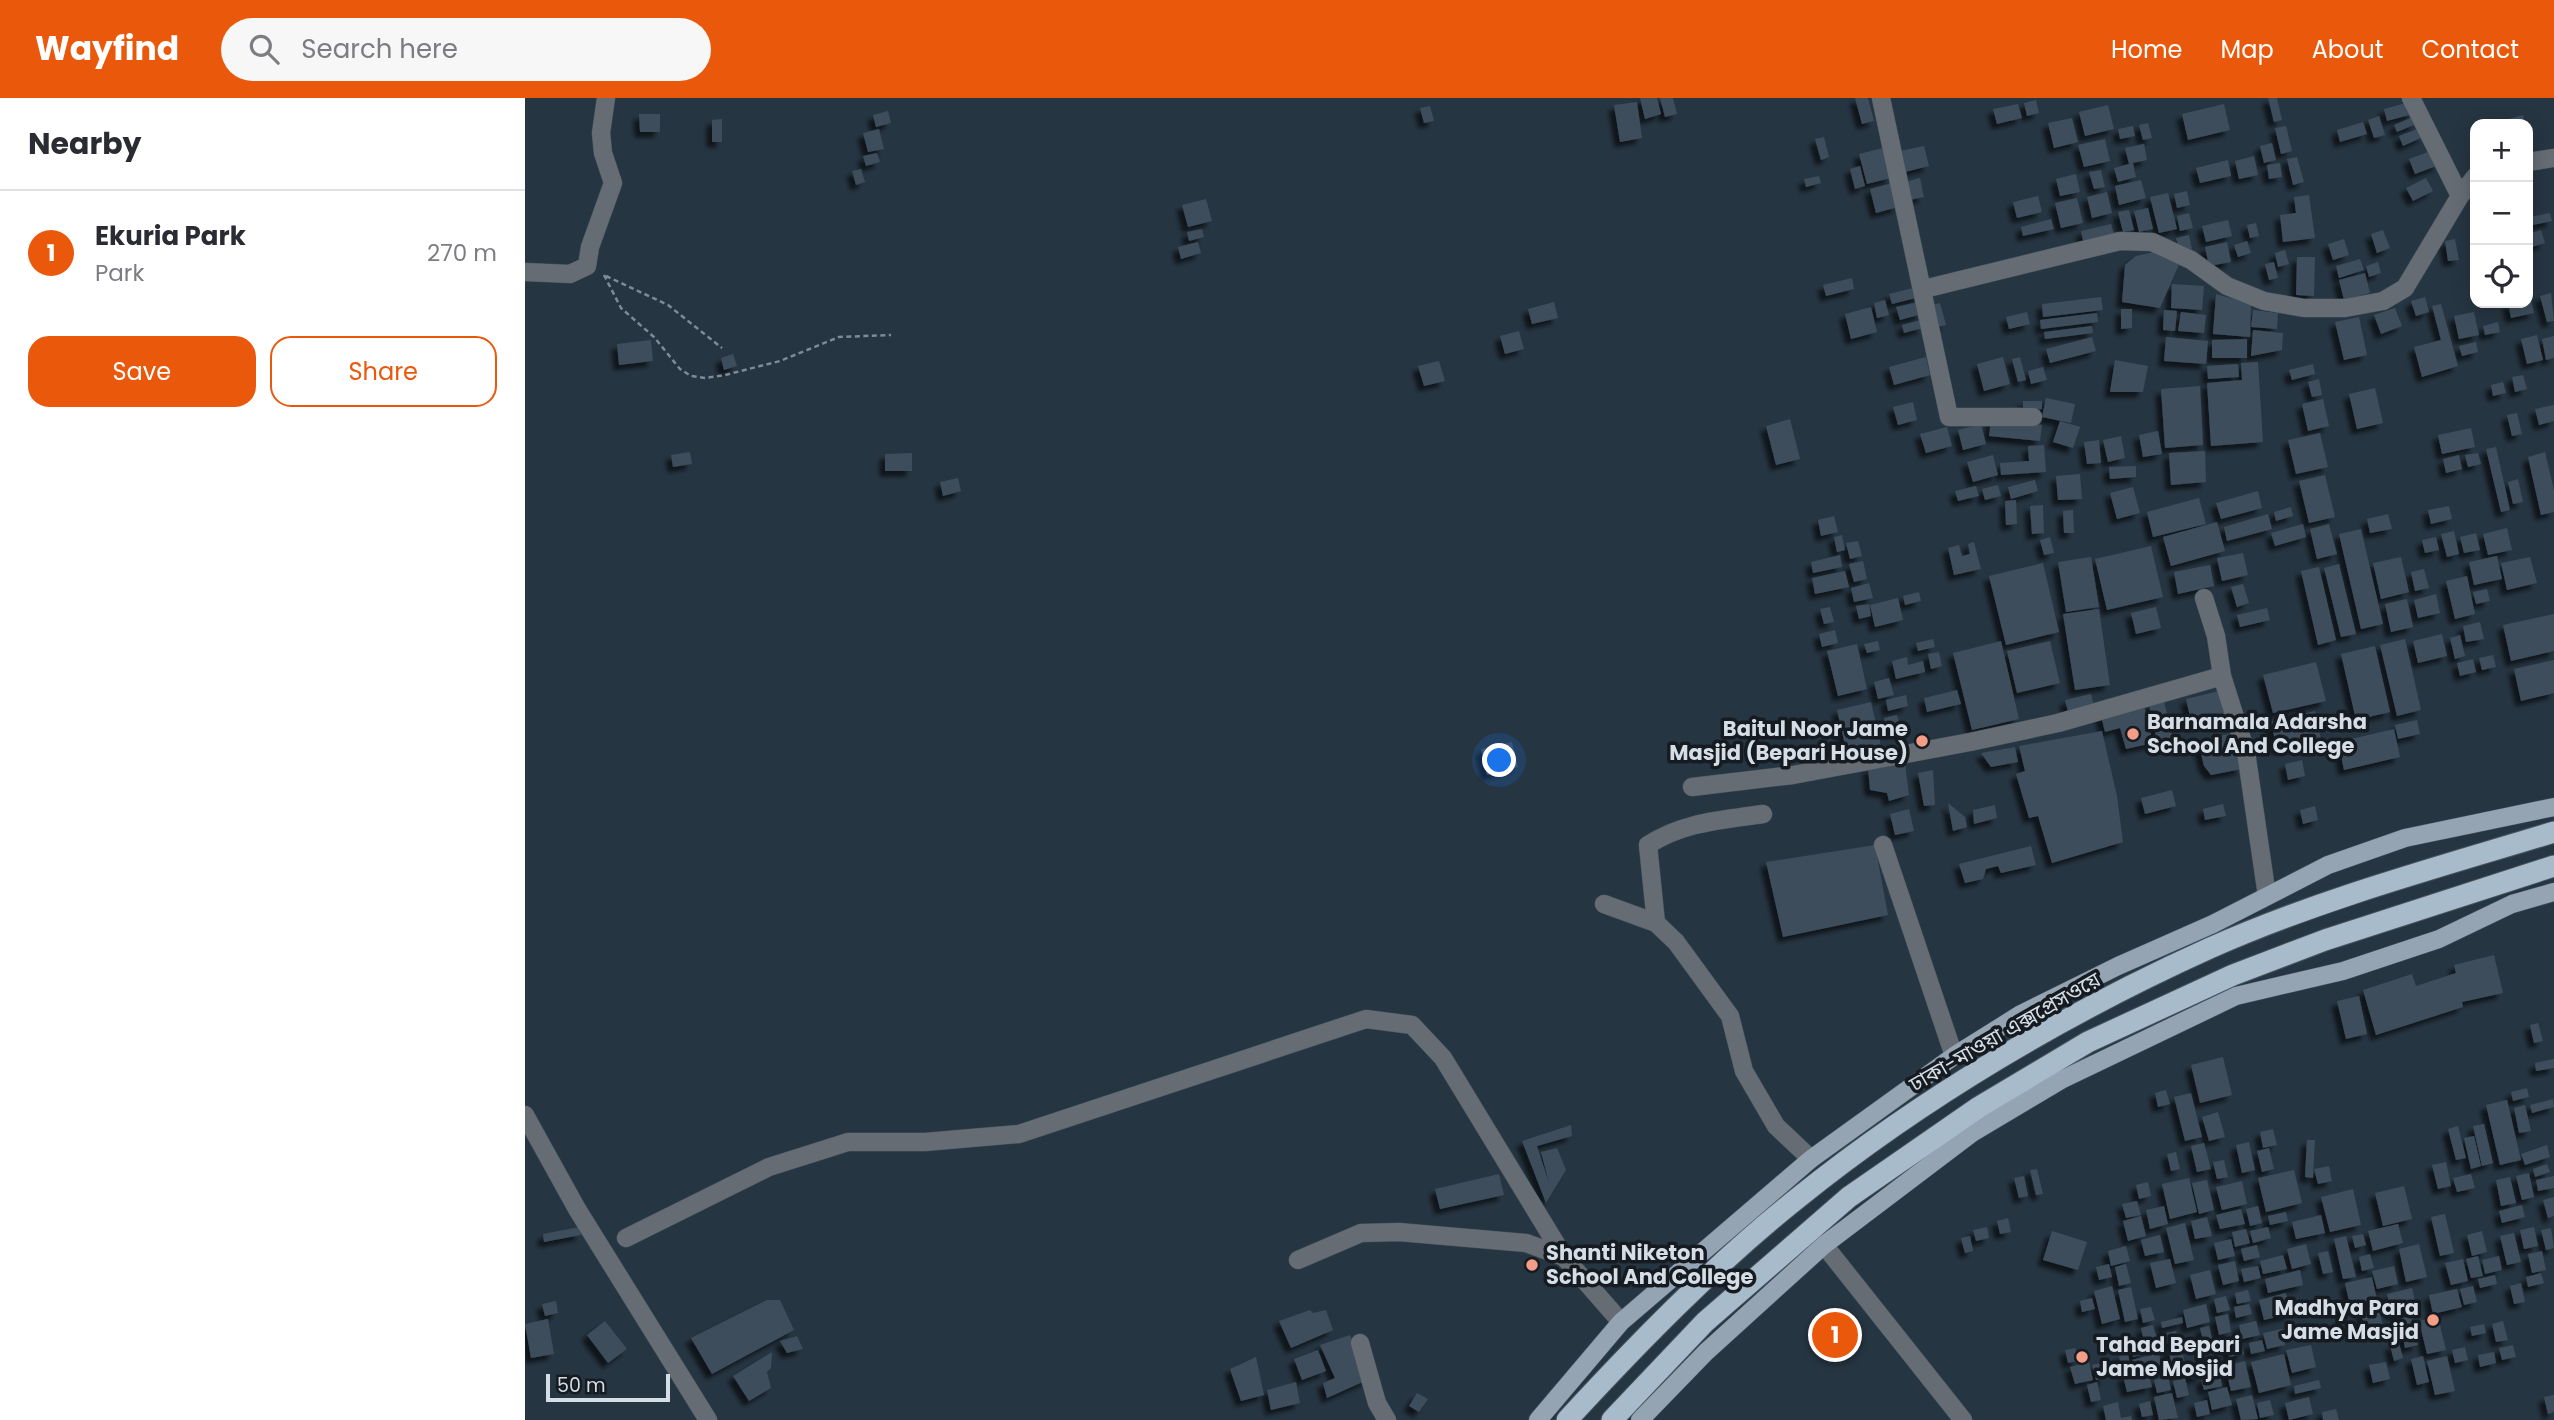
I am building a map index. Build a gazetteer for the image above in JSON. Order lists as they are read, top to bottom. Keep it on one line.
{"streets":{"highway":["ঢাকা-মাওয়া এক্সপ্রেসওয়ে"]},"places":["Barnamala Adarsha School And College","Baitul Noor Jame Masjid (Bepari House)","Shanti Niketon School And College","Madhya Para Jame Masjid","Tahad Bepari Jame Mosjid"],"scale_bar":"50 m","page":{"header":"Wayfind","search":"Search here","nav":["Home","Map","About","Contact"],"heading":"Nearby","map_buttons":["+","−"],"list":[{"mark":"1","name":"Ekuria Park","note":"Park","value":"270 m"}],"buttons":["Save","Share"],"pins":"1","scale":"50 m"}}
